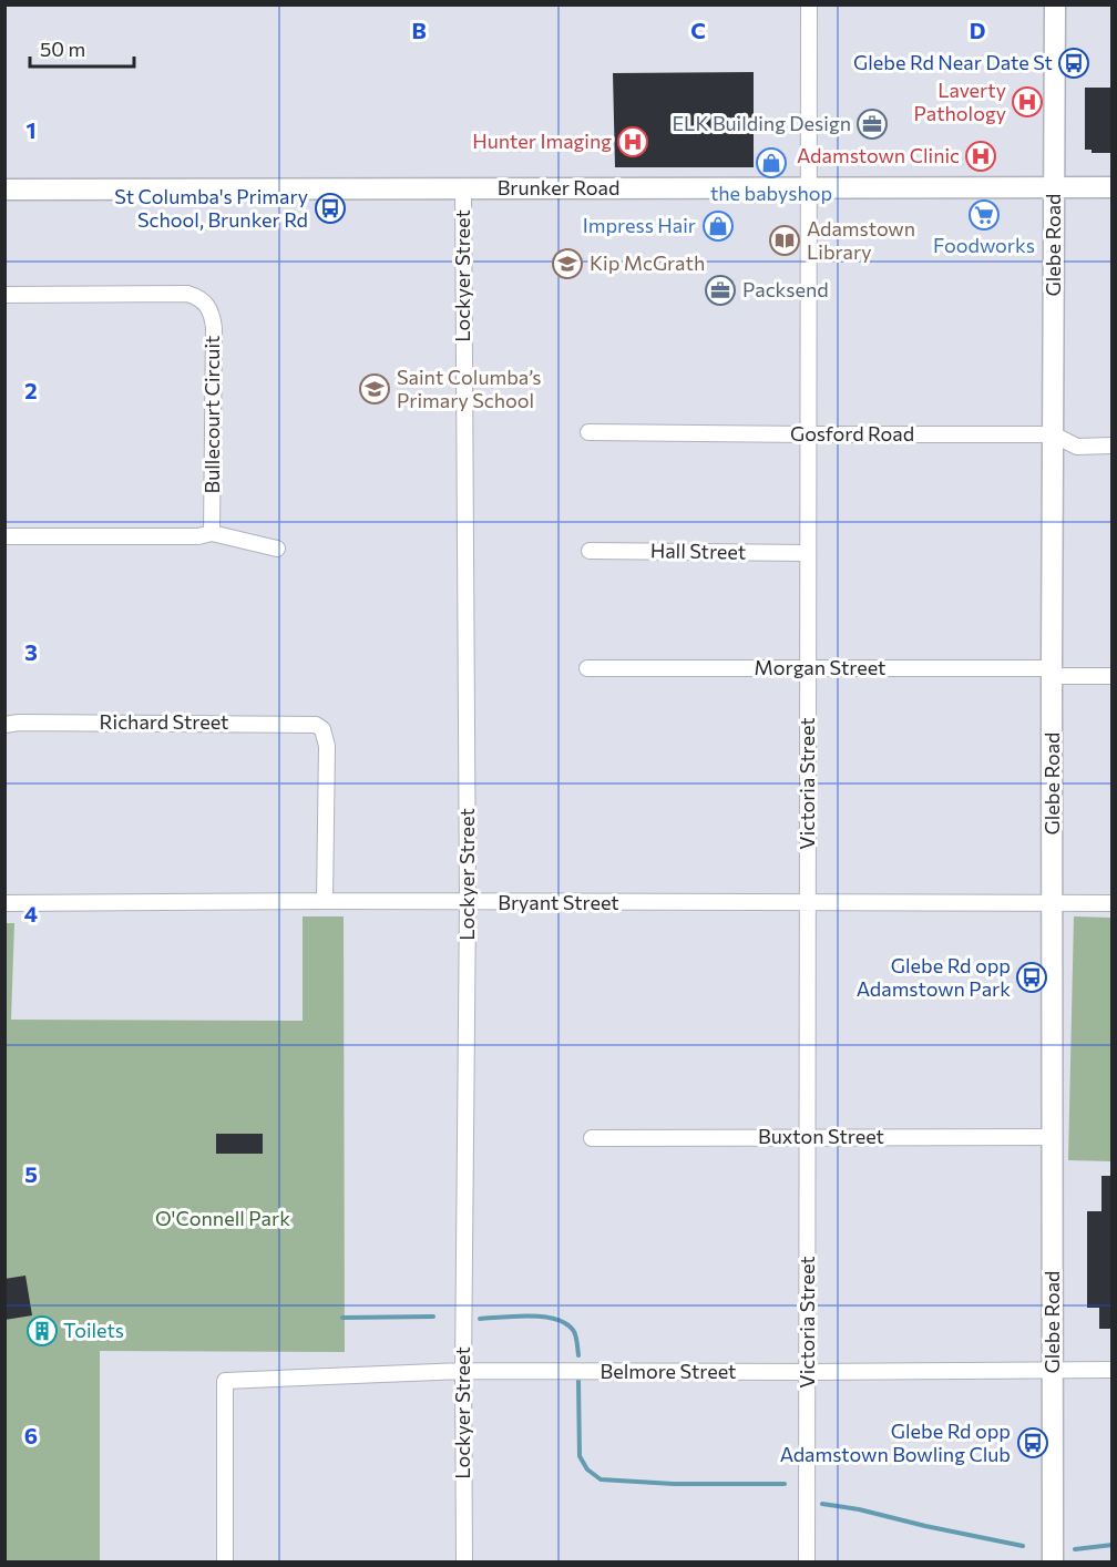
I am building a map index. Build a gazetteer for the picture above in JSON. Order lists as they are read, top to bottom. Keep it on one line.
{"streets":{"main road":["Brunker Road","Glebe Road"],"street":["Lockyer Street","Bullecourt Circuit","Gosford Road","Hall Street","Morgan Street","Richard Street","Victoria Street","Bryant Street","Buxton Street","Belmore Street"]},"crossings":[["Brunker Road","Glebe Road"],["Brunker Road","Lockyer Street"],["Brunker Road","Victoria Street"],["Glebe Road","Gosford Road"],["Glebe Road","Morgan Street"],["Glebe Road","Bryant Street"],["Glebe Road","Buxton Street"],["Glebe Road","Belmore Street"],["Lockyer Street","Bryant Street"],["Lockyer Street","Belmore Street"],["Gosford Road","Victoria Street"],["Hall Street","Victoria Street"],["Morgan Street","Victoria Street"],["Richard Street","Bryant Street"],["Victoria Street","Bryant Street"],["Victoria Street","Buxton Street"],["Victoria Street","Belmore Street"]],"parks":["O'Connell Park"],"places":{"bus stop":["Glebe Rd Near Date St","St Columba's Primary School, Brunker Rd","Glebe Rd opp Adamstown Park","Glebe Rd opp Adamstown Bowling Club"],"hospital":["Laverty Pathology","Hunter Imaging","Adamstown Clinic"],"office":["ELK Building Design","Packsend"],"shop":["the babyshop","Impress Hair"],"supermarket":["Foodworks"],"library":["Adamstown Library"],"school or university":["Kip McGrath","Saint Columba’s Primary School"],"building":["Toilets"]},"scale_bar":"50 m","grid":{"columns":["B","C","D"],"rows":["1","2","3","4","5","6"]}}
